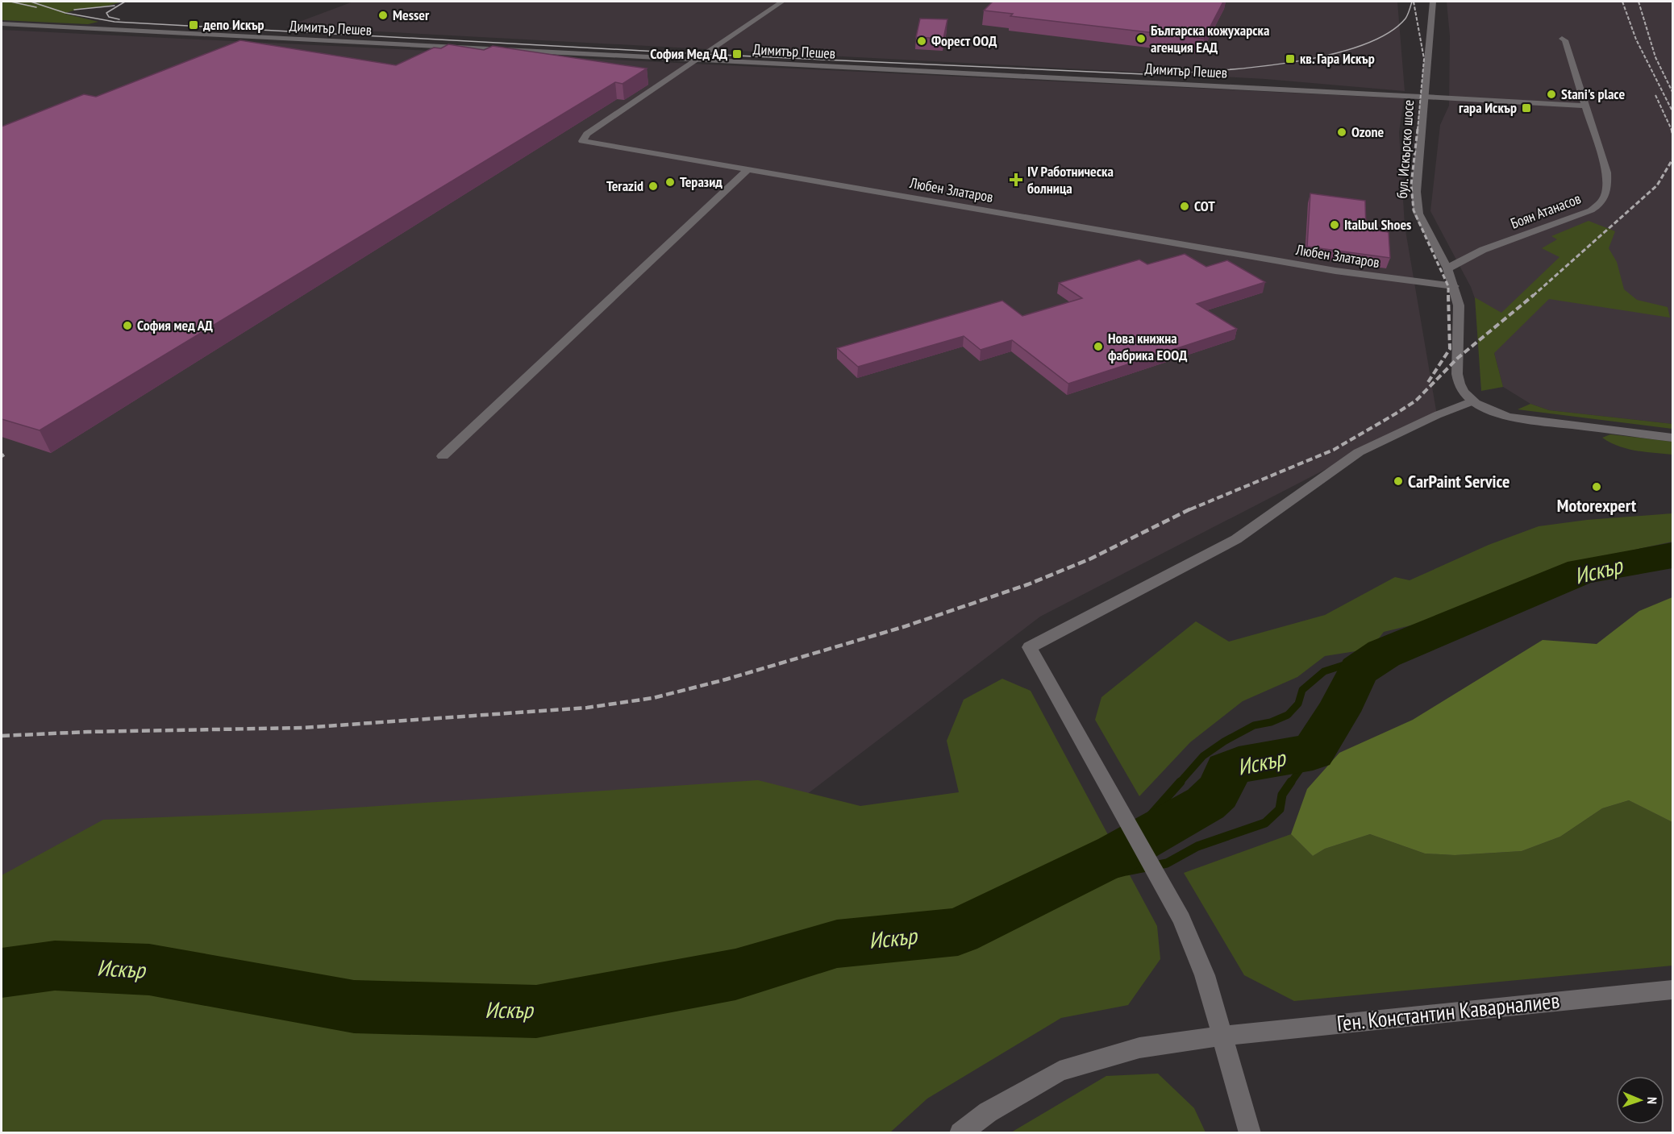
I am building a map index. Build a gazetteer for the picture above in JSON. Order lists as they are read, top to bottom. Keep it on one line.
{"streets":{"street":["Димитър Пешев","бул. Искърско шосе","Любен Златаров","Боян Атанасов","Ген. Константин Каварналиев"]},"crossings":[["Димитър Пешев","бул. Искърско шосе"],["Димитър Пешев","Любен Златаров"],["Димитър Пешев","Боян Атанасов"],["бул. Искърско шосе","Любен Златаров"],["бул. Искърско шосе","Боян Атанасов"]],"water":["Искър"],"places":{"other":["Messer","Българска кожухарска агенция ЕАД","Форест ООД","Stani's place","Ozone","Теразид","Terazid","СОТ","Italbul Shoes","София мед АД","Нова книжна фабрика ЕООД","CarPaint Service","Motorexpert"],"transit":["депо Искър","София Мед АД","кв. Гара Искър","гара Искър"],"health":["IV Работническа болница"]},"north":"right"}
